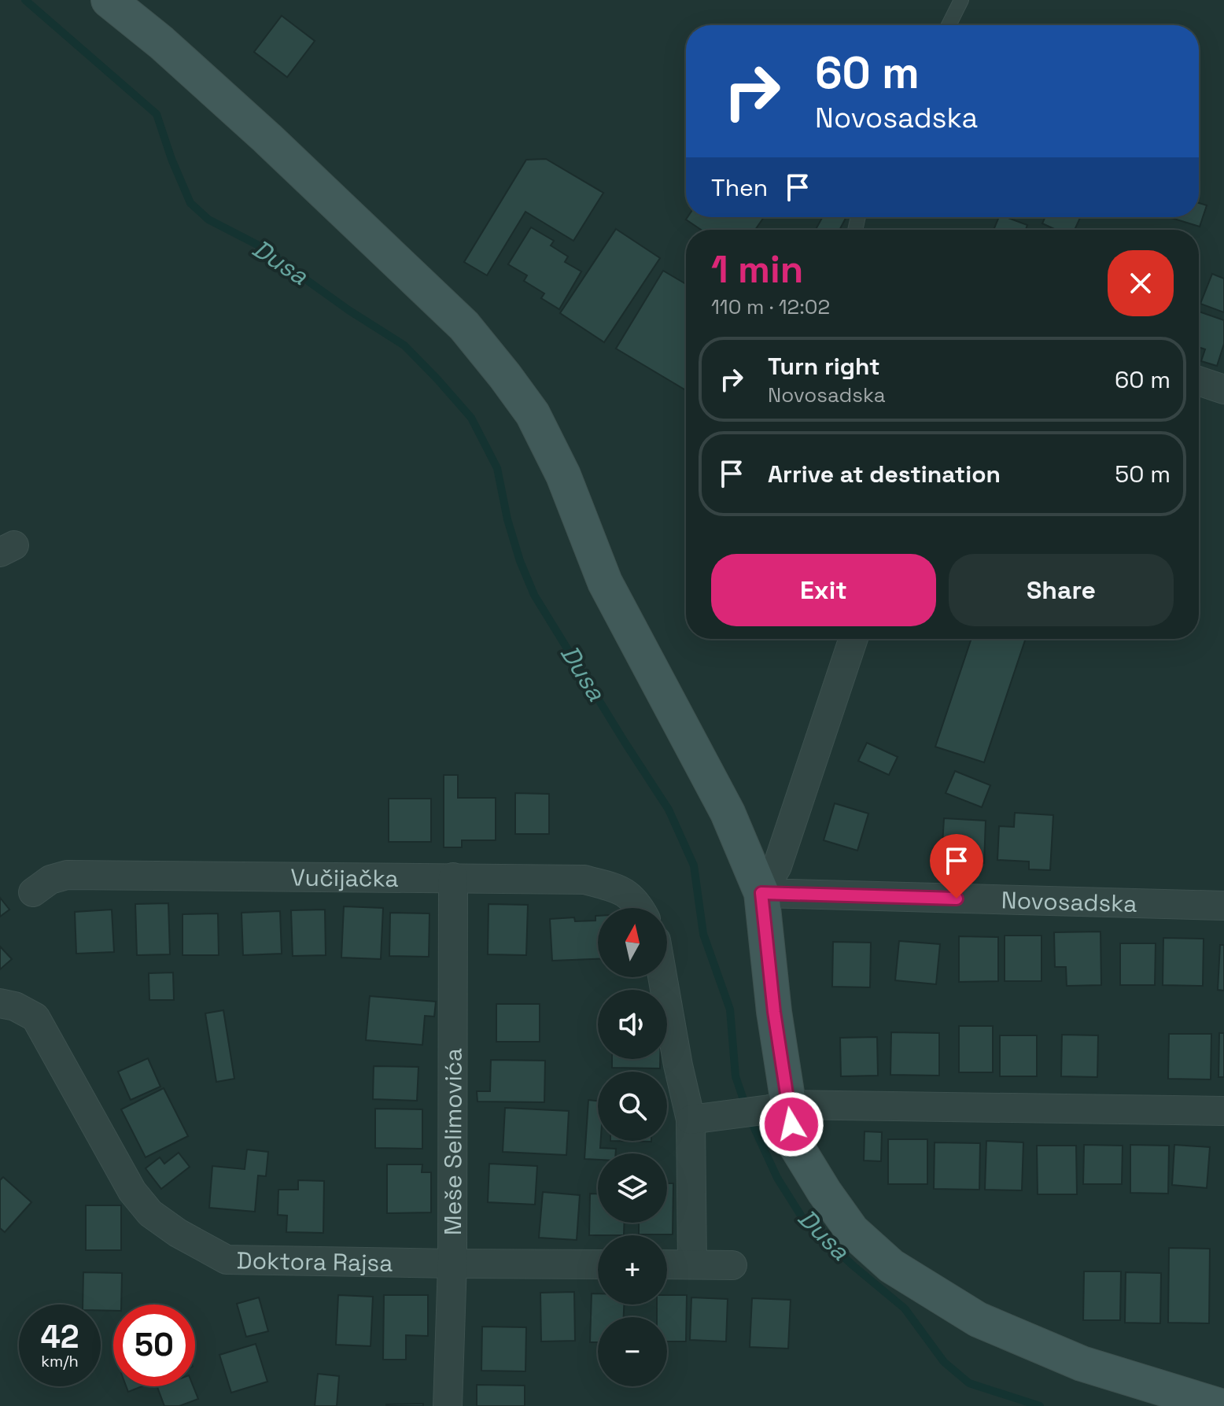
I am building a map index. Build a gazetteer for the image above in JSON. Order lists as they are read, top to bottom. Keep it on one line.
{"streets":{"street":["Vučijačka","Novosadska","Meše Selimovića","Doktora Rajsa"]},"crossings":[["Vučijačka","Meše Selimovića"],["Meše Selimovića","Doktora Rajsa"]],"water":["Dusa"],"north":"top","page":{"turn":["60 m","Novosadska"],"then":"Then","heading":["1 min","110 m · 12:02"],"list":[{"name":"Turn right","note":"Novosadska","value":"60 m"},{"name":"Arrive at destination","value":"50 m"}],"buttons":["Exit","Share"],"map_buttons":["+","−"],"speed":"42 km/h","limit":"50"}}
